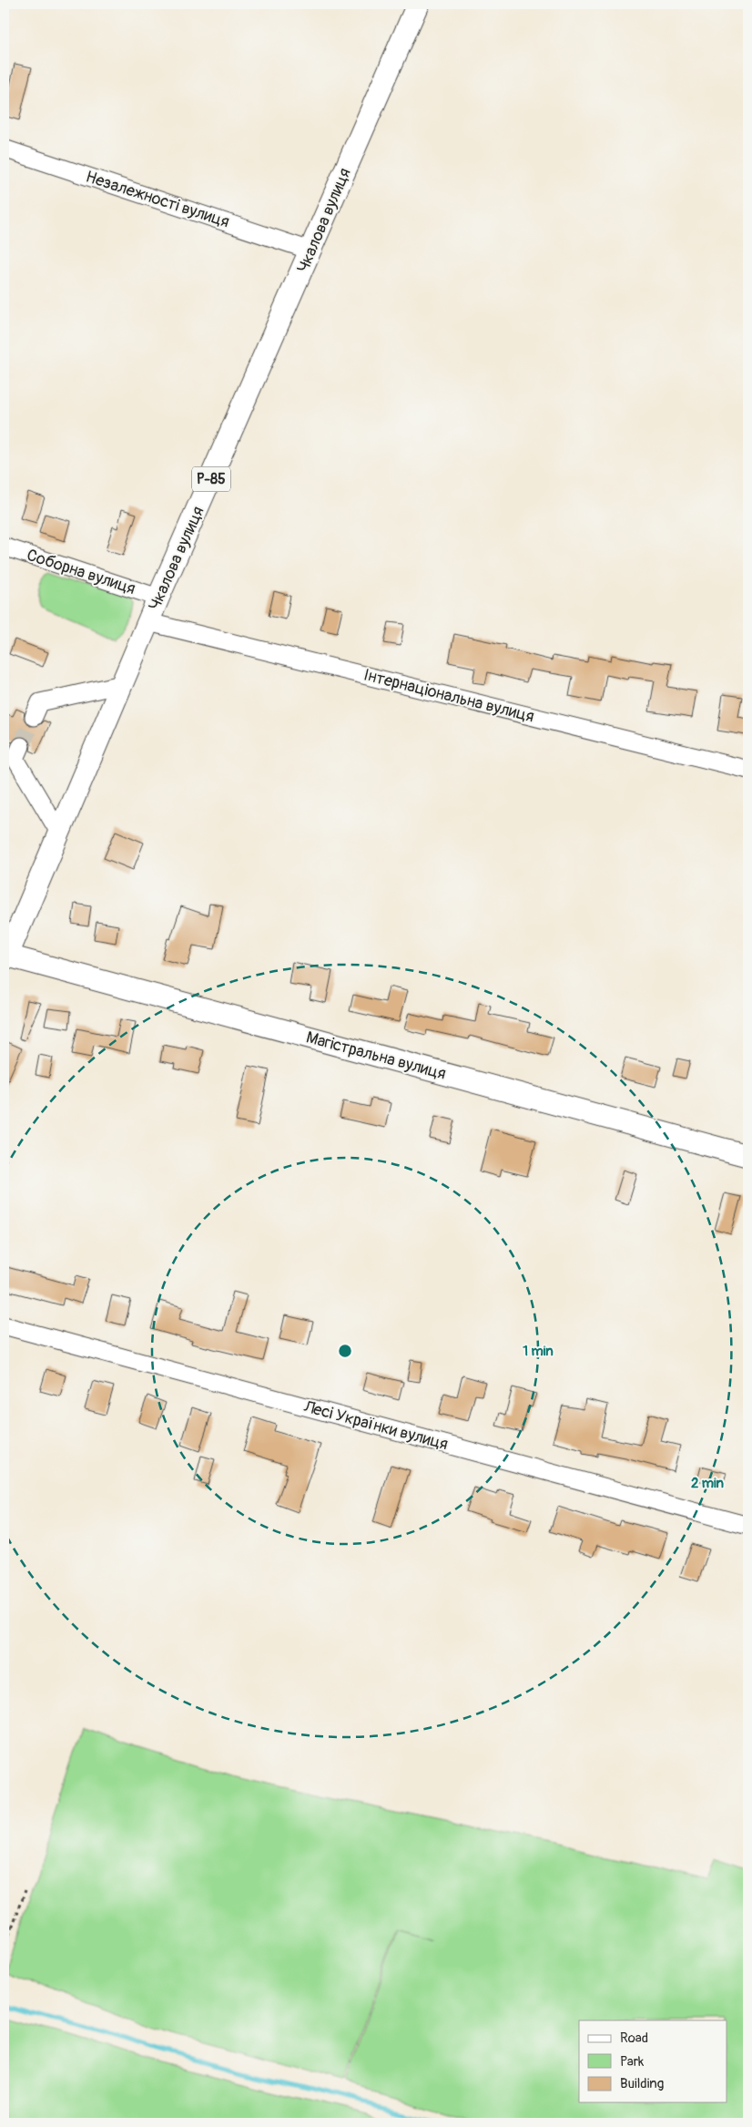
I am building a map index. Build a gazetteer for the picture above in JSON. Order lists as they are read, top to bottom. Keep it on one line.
{"streets":{"main road":["Чкалова вулиця","Р-85","Магістральна вулиця"],"street":["Незалежності вулиця","Соборна вулиця","Інтернаціональна вулиця","Лесі Українки вулиця"]},"crossings":[["Незалежності вулиця","Чкалова вулиця"],["Чкалова вулиця","Соборна вулиця"],["Чкалова вулиця","Інтернаціональна вулиця"],["Чкалова вулиця","Магістральна вулиця"]],"legend":["Road","Park","Building"],"rings":["1 min","2 min"]}
